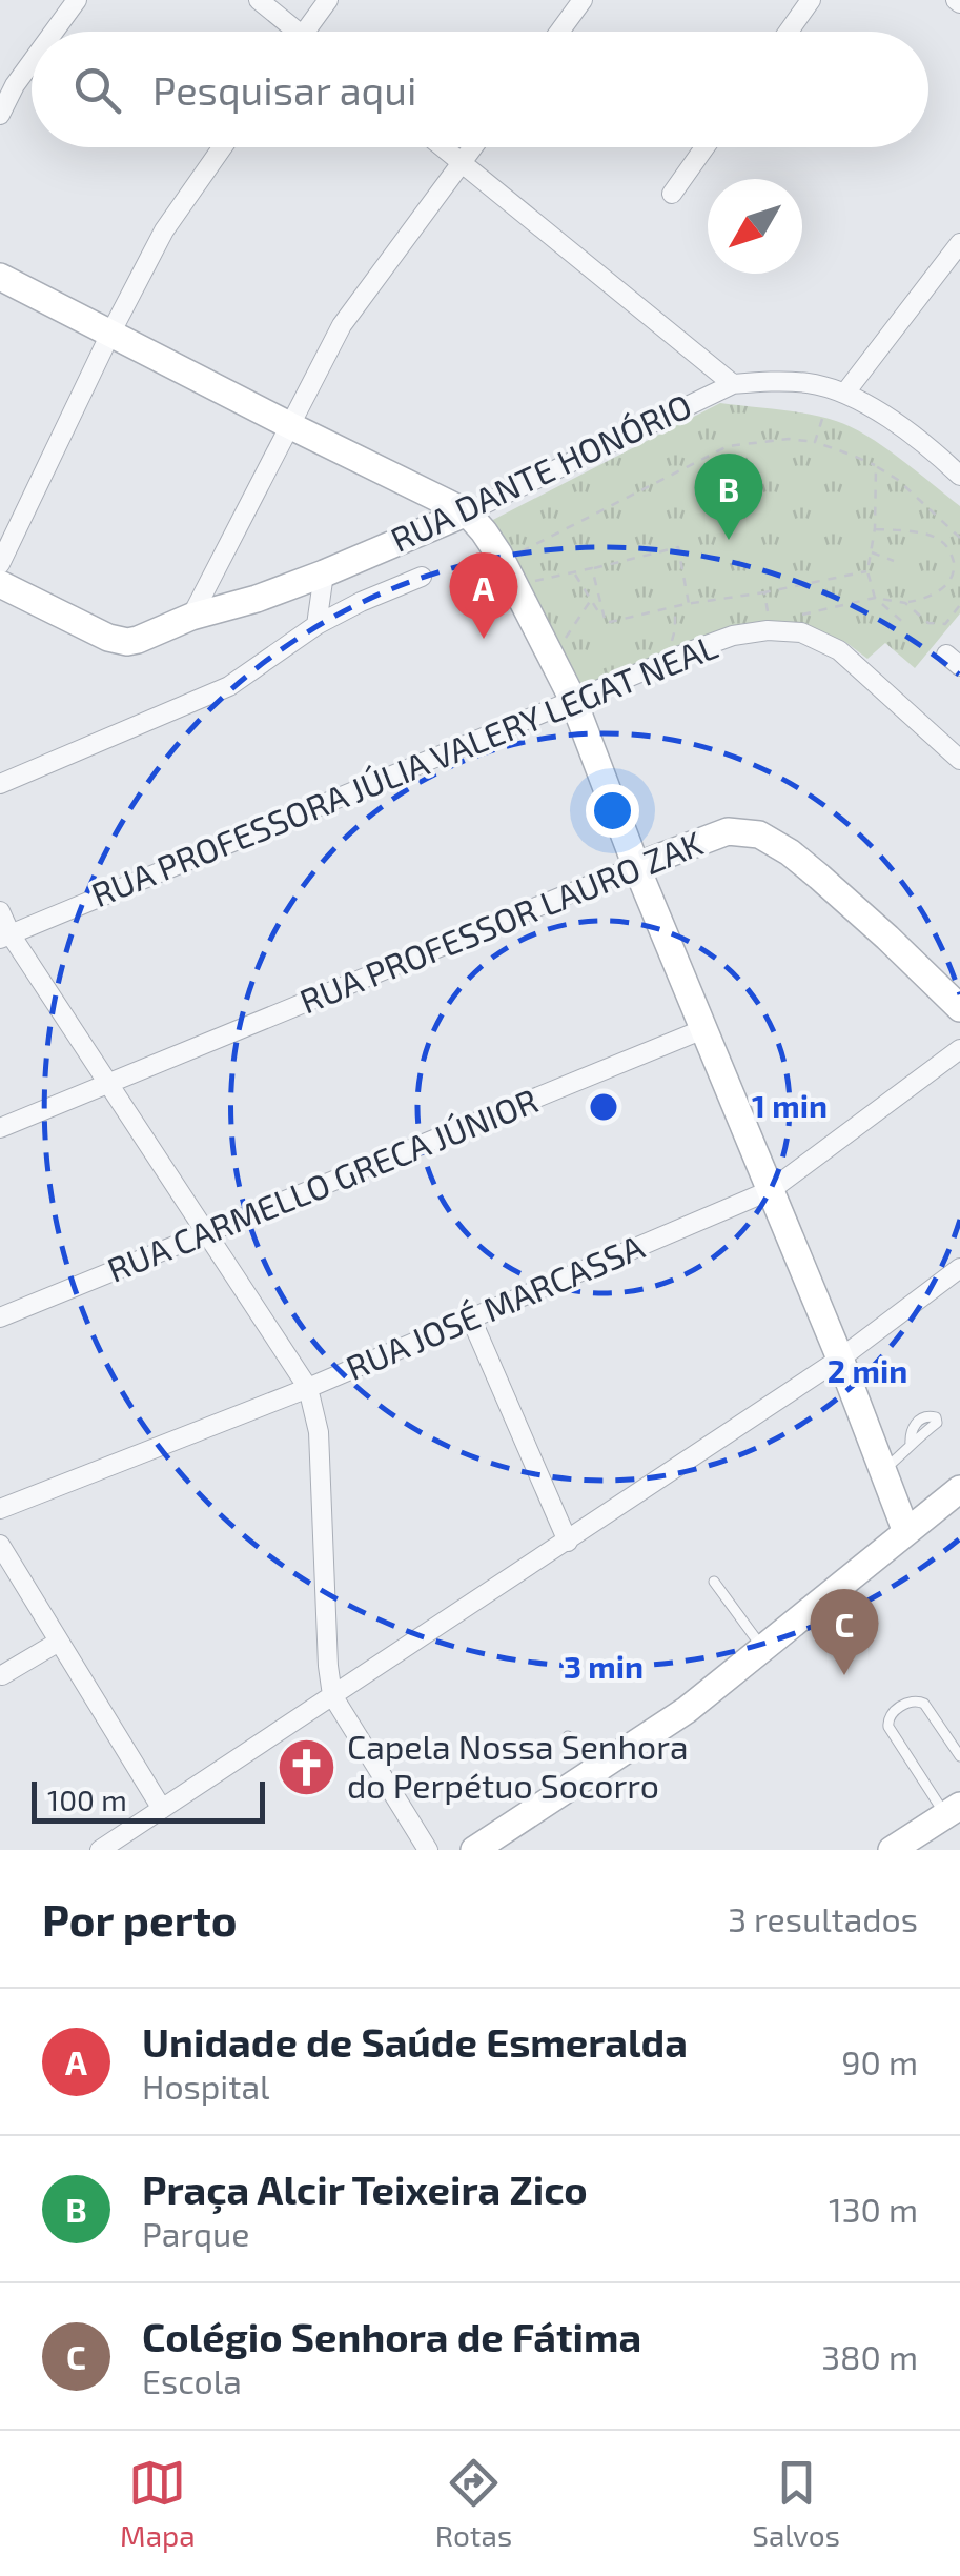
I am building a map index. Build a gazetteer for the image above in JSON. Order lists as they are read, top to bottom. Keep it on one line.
{"streets":{"street":["RUA DANTE HONÓRIO","RUA PROFESSORA JÚLIA VALERY LEGAT NEAL","RUA PROFESSOR LAURO ZAK","RUA CARMELLO GRECA JÚNIOR","RUA JOSÉ MARCASSA"]},"places":{"church":["Capela Nossa Senhora do Perpétuo Socorro"]},"scale_bar":"100 m","north":"bottom left","page":{"search":"Pesquisar aqui","pins":["B","A","C"],"scale":"100 m","heading":["Por perto","3 resultados"],"list":[{"mark":"A","name":"Unidade de Saúde Esmeralda","note":"Hospital","value":"90 m"},{"mark":"B","name":"Praça Alcir Teixeira Zico","note":"Parque","value":"130 m"},{"mark":"C","name":"Colégio Senhora de Fátima","note":"Escola","value":"380 m"}],"nav":["Mapa","Rotas","Salvos"]},"rings":["1 min","2 min","3 min"]}
